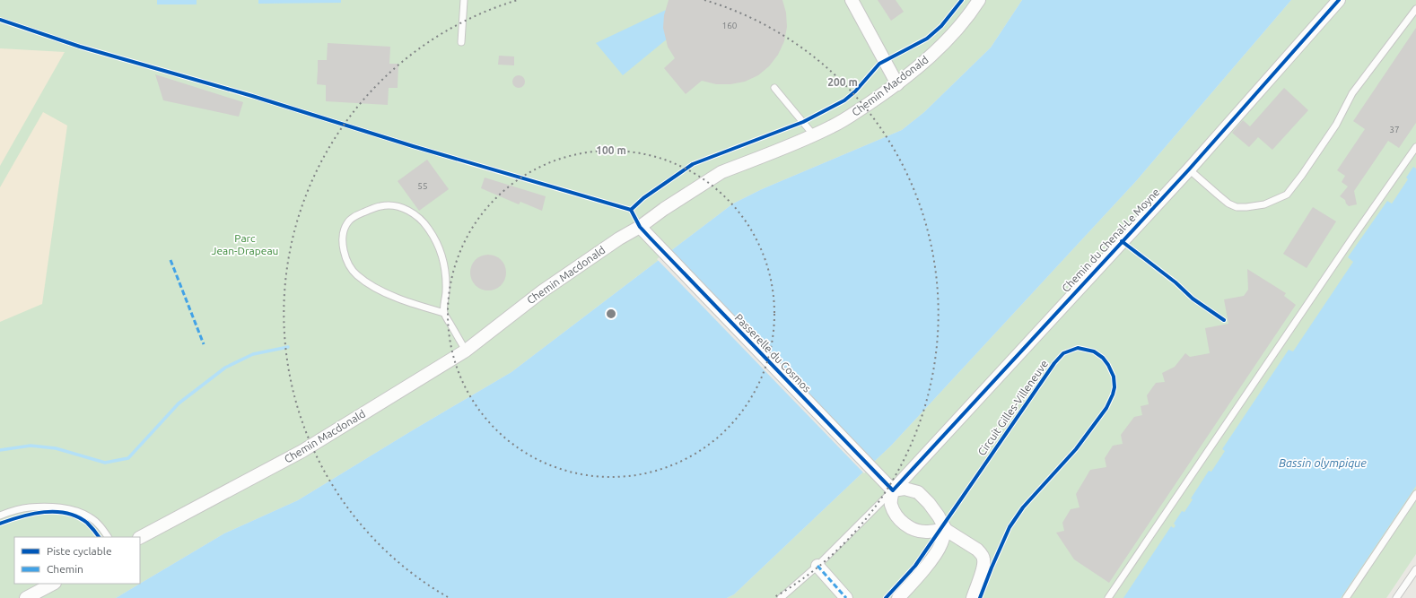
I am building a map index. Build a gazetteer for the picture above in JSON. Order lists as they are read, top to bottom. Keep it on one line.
{"streets":{"street":["Chemin Macdonald","Chemin du Chenal-Le Moyne","Passerelle du Cosmos"],"cycle path":["Circuit Gilles-Villeneuve"]},"crossings":[["Chemin Macdonald","Passerelle du Cosmos"],["Chemin du Chenal-Le Moyne","Passerelle du Cosmos"]],"water":["Bassin olympique"],"parks":["Parc Jean-Drapeau"],"house_numbers":["160","37","55"],"legend":["Piste cyclable","Chemin"],"rings":["200 m","100 m"]}
